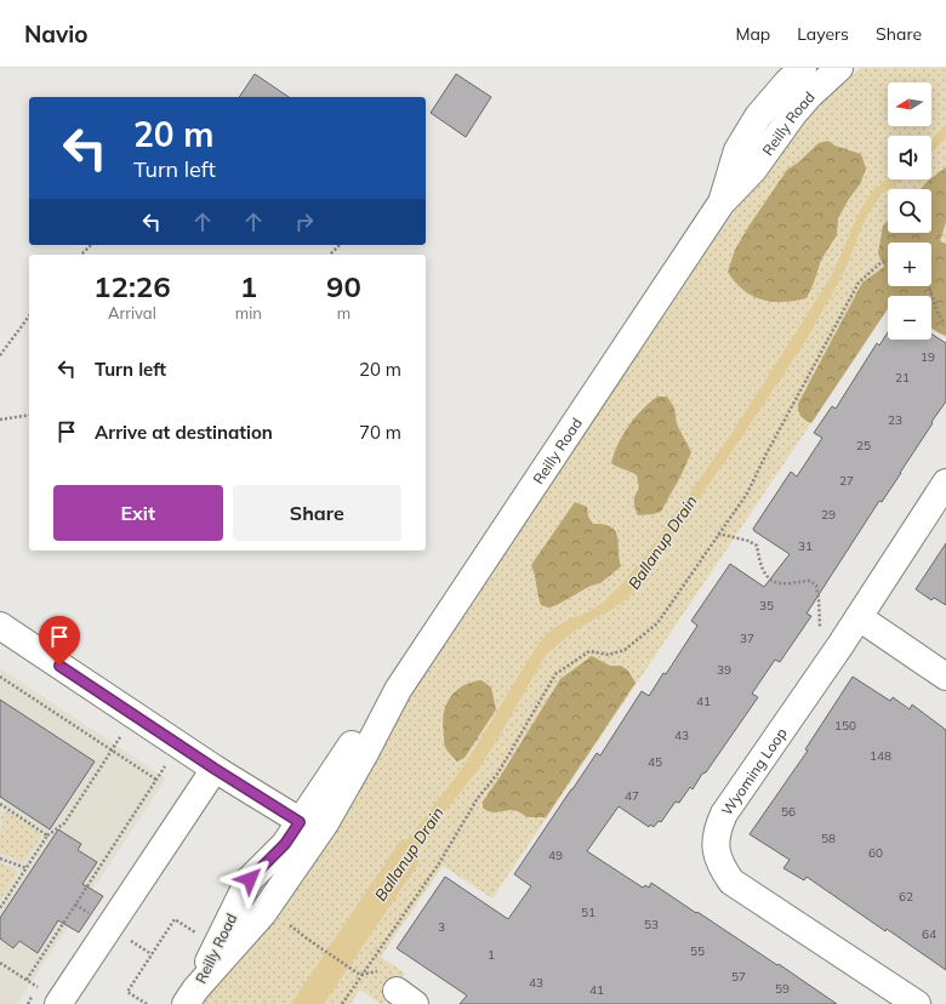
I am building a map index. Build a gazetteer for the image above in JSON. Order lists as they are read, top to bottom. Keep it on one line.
{"streets":{"street":["Reilly Road","Wyoming Loop"]},"water":["Ballanup Drain"],"house_numbers":["19","21","23","25","27","29","31","35","37","39","41","150","43","148","45","47","56","58","60","49","62","51","53","3","64","55","1","57","43","59","41"],"north":"left","page":{"header":"Navio","nav":["Map","Layers","Share"],"map_buttons":["+","−"],"turn":["20 m","Turn left"],"eta":["12:26","Arrival","1","min","90","m"],"list":[{"name":"Turn left","value":"20 m"},{"name":"Arrive at destination","value":"70 m"}],"buttons":["Exit","Share"]}}
